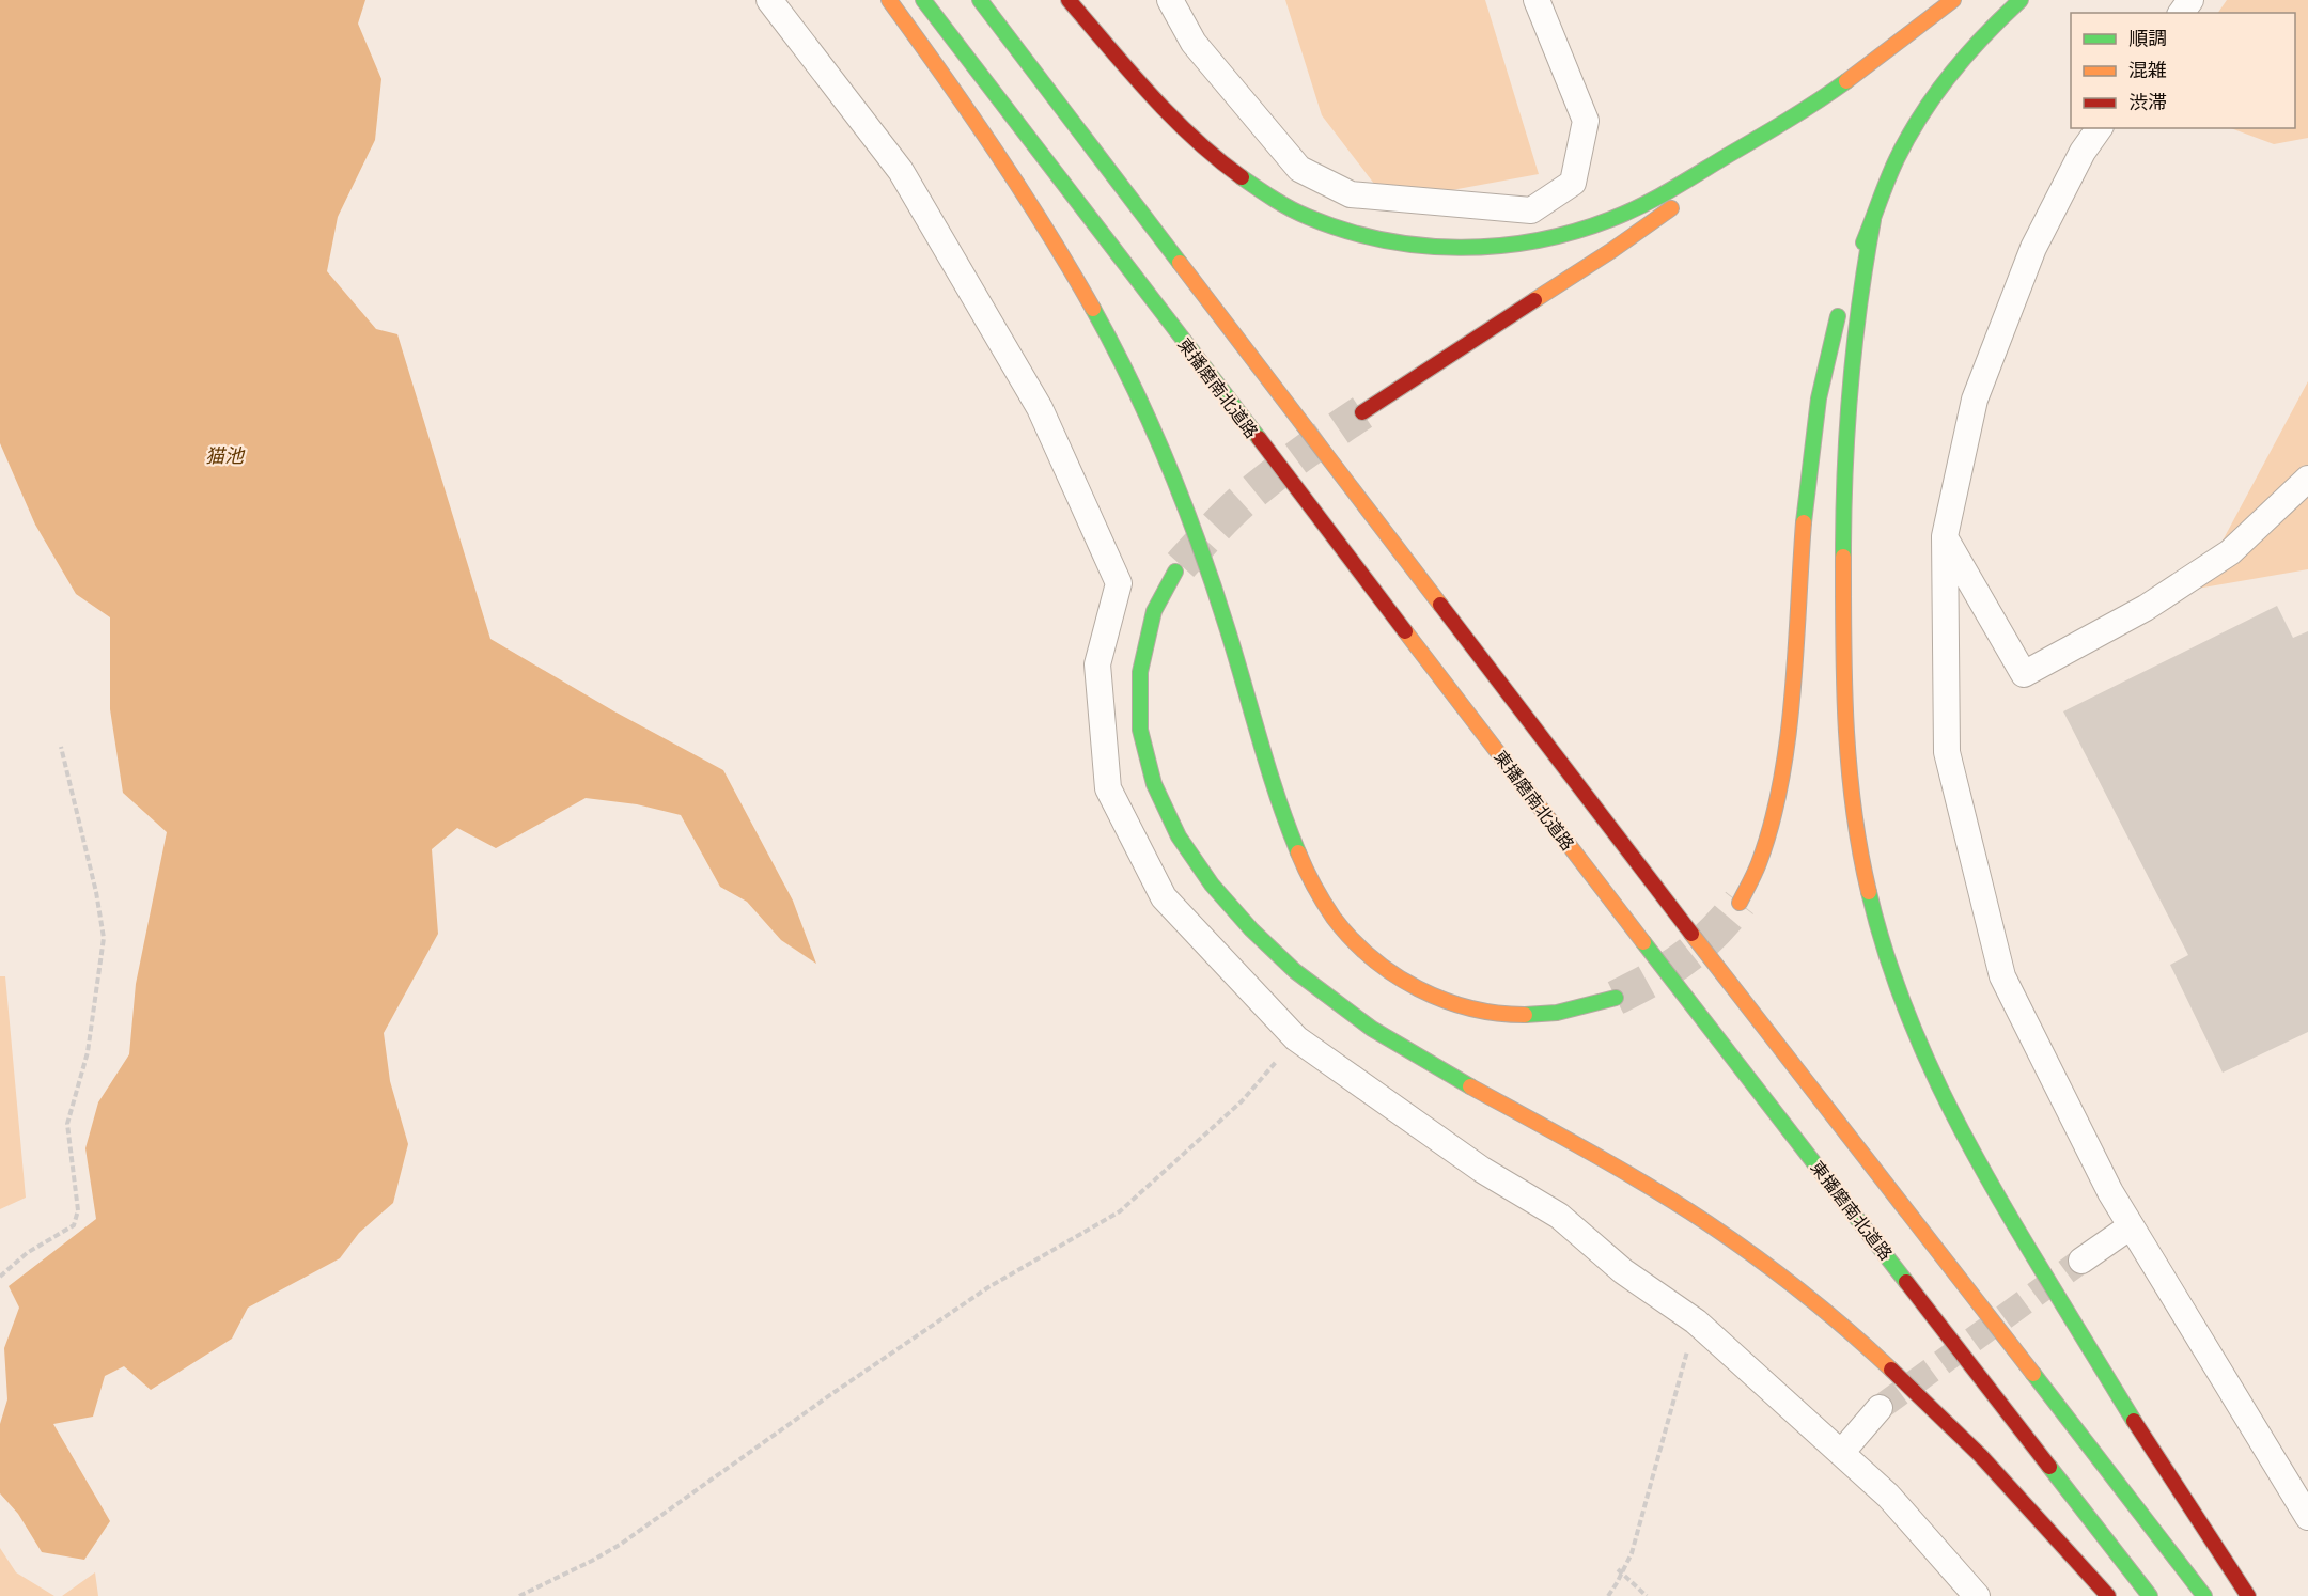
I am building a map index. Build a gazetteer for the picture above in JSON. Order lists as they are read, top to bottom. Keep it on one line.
{"streets":{"highway":["東播磨南北道路"]},"water":["猫池"],"legend":["順調","混雑","渋滞"]}
